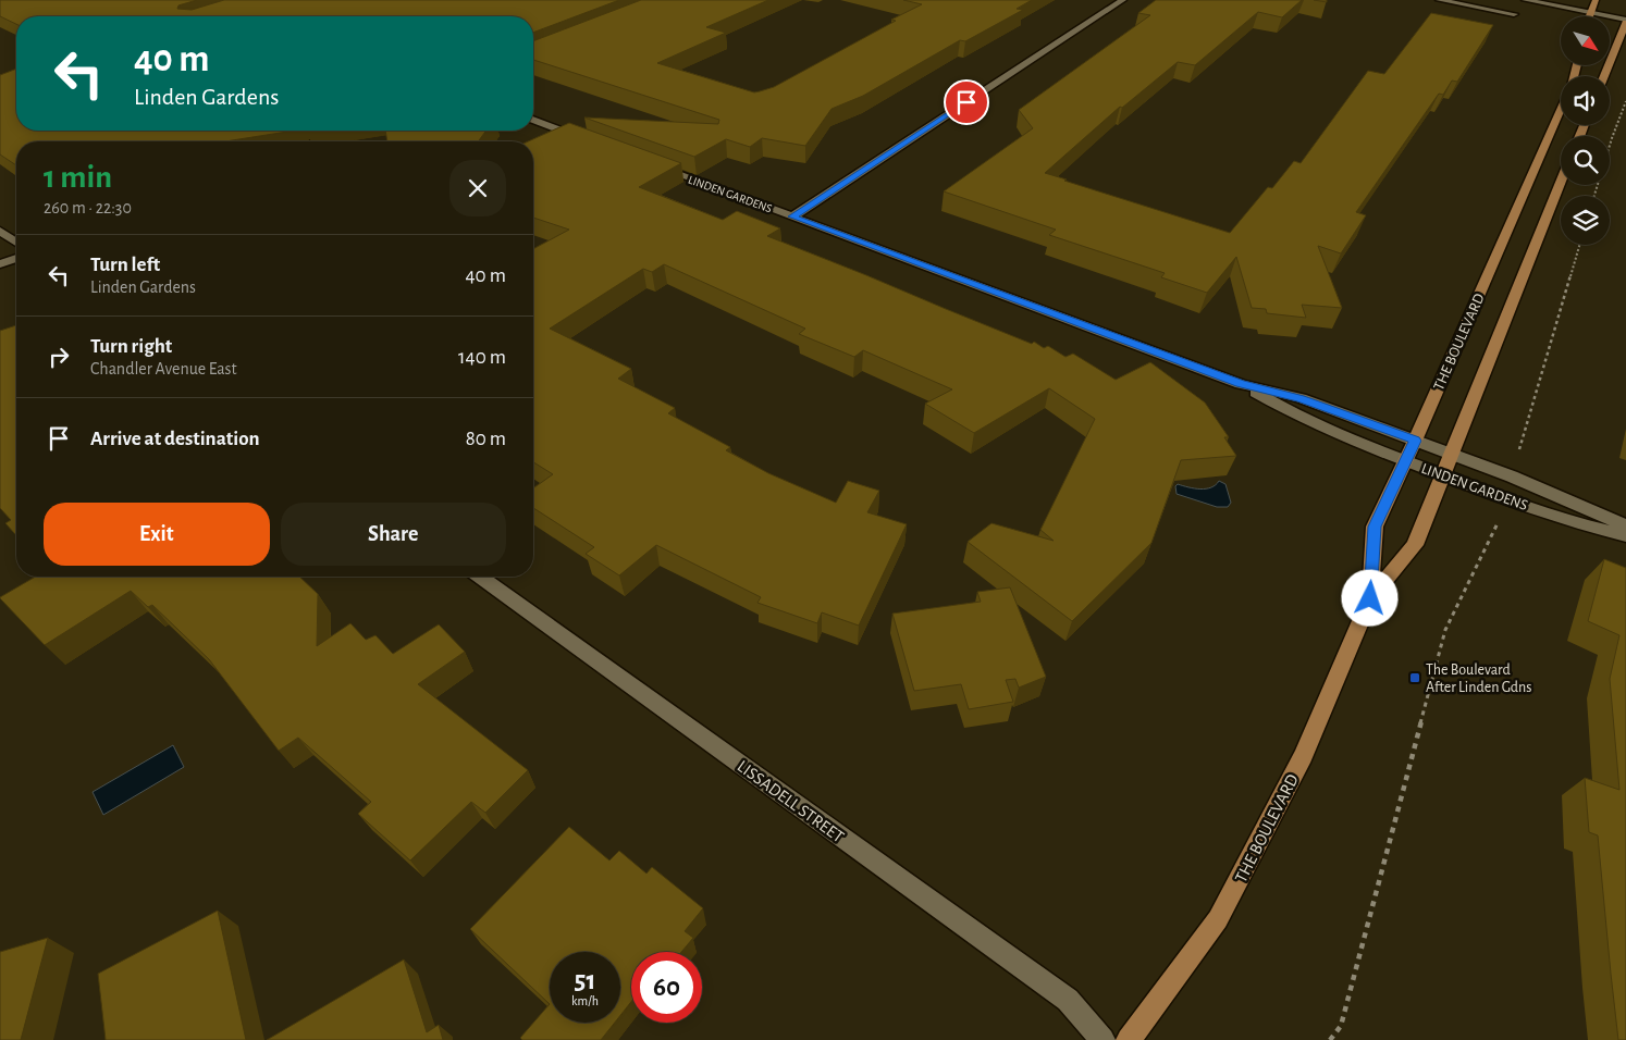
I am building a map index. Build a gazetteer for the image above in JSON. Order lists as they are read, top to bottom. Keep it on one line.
{"streets":{"main road":["THE BOULEVARD"],"street":["LINDEN GARDENS","LISSADELL STREET"]},"crossings":[["LINDEN GARDENS","THE BOULEVARD"]],"places":{"transit":["The Boulevard After Linden Gdns"]},"north":"bottom right","page":{"turn":["40 m","Linden Gardens"],"heading":["1 min","260 m · 22:30"],"list":[{"name":"Turn left","note":"Linden Gardens","value":"40 m"},{"name":"Turn right","note":"Chandler Avenue East","value":"140 m"},{"name":"Arrive at destination","value":"80 m"}],"buttons":["Exit","Share"],"speed":"51 km/h","limit":"60"}}
